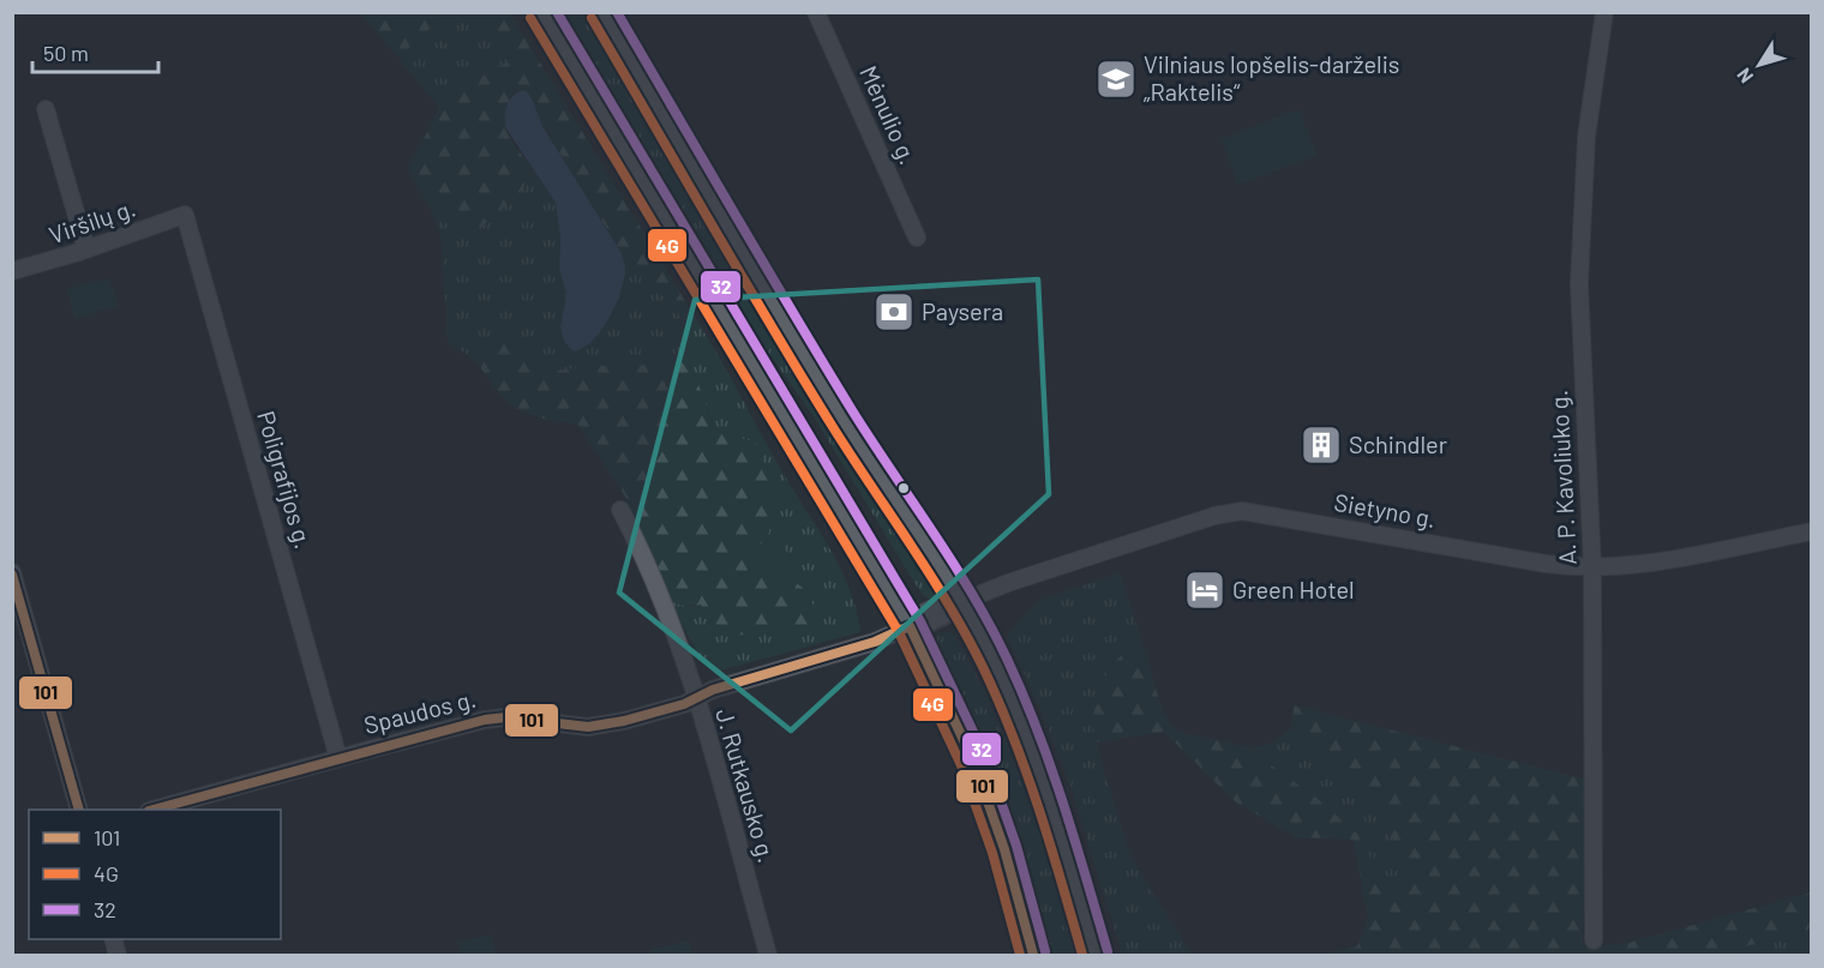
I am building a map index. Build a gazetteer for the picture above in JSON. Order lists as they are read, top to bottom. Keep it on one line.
{"streets":{"street":["Mėnulio g.","Viršilų g.","A. P. Kavoliuko g.","Poligrafijos g.","Sietyno g.","Spaudos g.","J. Rutkausko g."]},"crossings":[["Viršilų g.","Poligrafijos g."],["A. P. Kavoliuko g.","Sietyno g."],["Poligrafijos g.","Spaudos g."],["Spaudos g.","J. Rutkausko g."]],"places":{"school or university":["Vilniaus lopšelis-darželis „Raktelis“"],"bank":["Paysera"],"building":["Schindler"],"hotel":["Green Hotel"]},"lines":["transit line 32","transit line 4G","transit line 101"],"legend":["101","4G","32"],"scale_bar":"50 m","north":"bottom left"}
